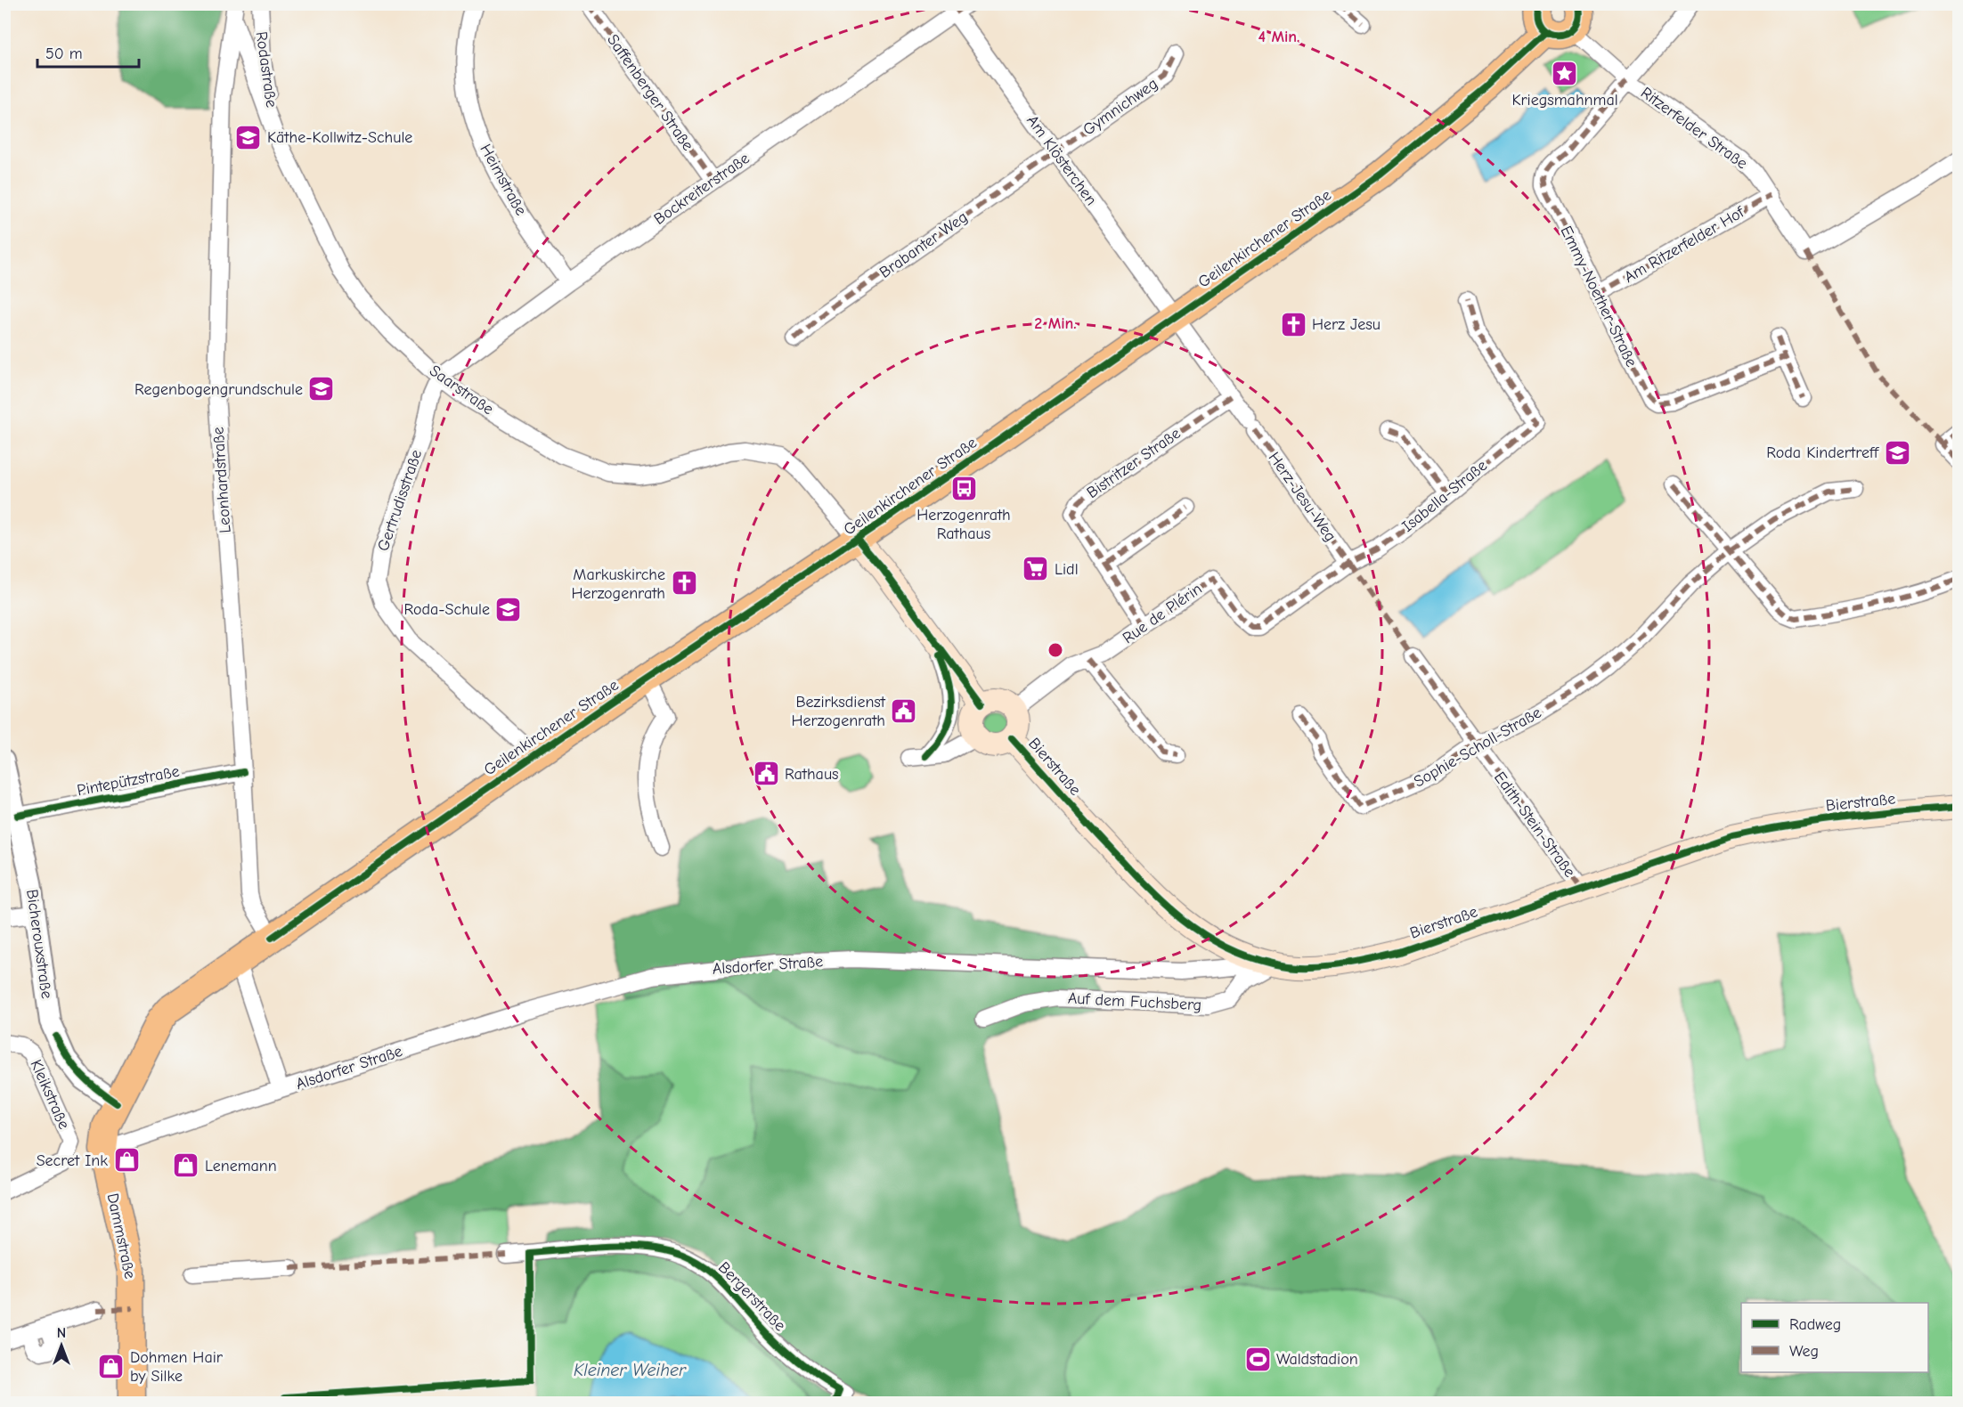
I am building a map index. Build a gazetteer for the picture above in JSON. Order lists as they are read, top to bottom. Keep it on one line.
{"streets":{"main road":["Geilenkirchener Straße","Bierstraße","Dammstraße"],"street":["Rodastraße","Saffenberger Straße","Gymnichweg","Ritzerfelder Straße","Am Klösterchen","Heimstraße","Bockreiterstraße","Brabanter Weg","Am Ritzerfelder Hof","Emmy-Noether-Straße","Saarstraße","Bistritzer Straße","Leonhardstraße","Isabella-Straße","Herz-Jesu-Weg","Gertrudisstraße","Rue de Plérin","Sophie-Scholl-Straße","Pintepützstraße","Edith-Stein-Straße","Bicherouxstraße","Alsdorfer Straße","Auf dem Fuchsberg","Kleikstraße","Bergerstraße"]},"crossings":[["Rodastraße","Saarstraße"],["Saffenberger Straße","Bockreiterstraße"],["Gymnichweg","Am Klösterchen"],["Gymnichweg","Brabanter Weg"],["Ritzerfelder Straße","Am Ritzerfelder Hof"],["Ritzerfelder Straße","Emmy-Noether-Straße"],["Am Klösterchen","Bockreiterstraße"],["Am Klösterchen","Geilenkirchener Straße"],["Am Klösterchen","Brabanter Weg"],["Am Klösterchen","Herz-Jesu-Weg"],["Heimstraße","Bockreiterstraße"],["Bockreiterstraße","Saarstraße"],["Bockreiterstraße","Gertrudisstraße"],["Geilenkirchener Straße","Saarstraße"],["Geilenkirchener Straße","Leonhardstraße"],["Geilenkirchener Straße","Herz-Jesu-Weg"],["Geilenkirchener Straße","Gertrudisstraße"],["Geilenkirchener Straße","Bicherouxstraße"],["Geilenkirchener Straße","Alsdorfer Straße"],["Geilenkirchener Straße","Dammstraße"],["Am Ritzerfelder Hof","Emmy-Noether-Straße"],["Saarstraße","Leonhardstraße"],["Saarstraße","Gertrudisstraße"],["Bistritzer Straße","Herz-Jesu-Weg"],["Bistritzer Straße","Rue de Plérin"],["Leonhardstraße","Pintepützstraße"],["Isabella-Straße","Herz-Jesu-Weg"],["Isabella-Straße","Rue de Plérin"],["Herz-Jesu-Weg","Rue de Plérin"],["Rue de Plérin","Bierstraße"],["Sophie-Scholl-Straße","Edith-Stein-Straße"],["Bierstraße","Edith-Stein-Straße"],["Bierstraße","Alsdorfer Straße"],["Bierstraße","Auf dem Fuchsberg"],["Pintepützstraße","Bicherouxstraße"],["Bicherouxstraße","Dammstraße"],["Alsdorfer Straße","Auf dem Fuchsberg"],["Alsdorfer Straße","Dammstraße"]],"water":["Kleiner Weiher"],"places":{"place":["Kriegsmahnmal"],"school or university":["Käthe-Kollwitz-Schule","Regenbogengrundschule","Roda Kindertreff","Roda-Schule"],"church":["Herz Jesu","Markuskirche Herzogenrath"],"bus stop":["Herzogenrath Rathaus"],"supermarket":["Lidl"],"public building":["Bezirksdienst Herzogenrath","Rathaus"],"shop":["Secret Ink","Lenemann","Dohmen Hair by Silke"],"sports":["Waldstadion"]},"legend":["Radweg","Weg"],"scale_bar":"50 m","north":"top","rings":["4 Min.","2 Min."]}
